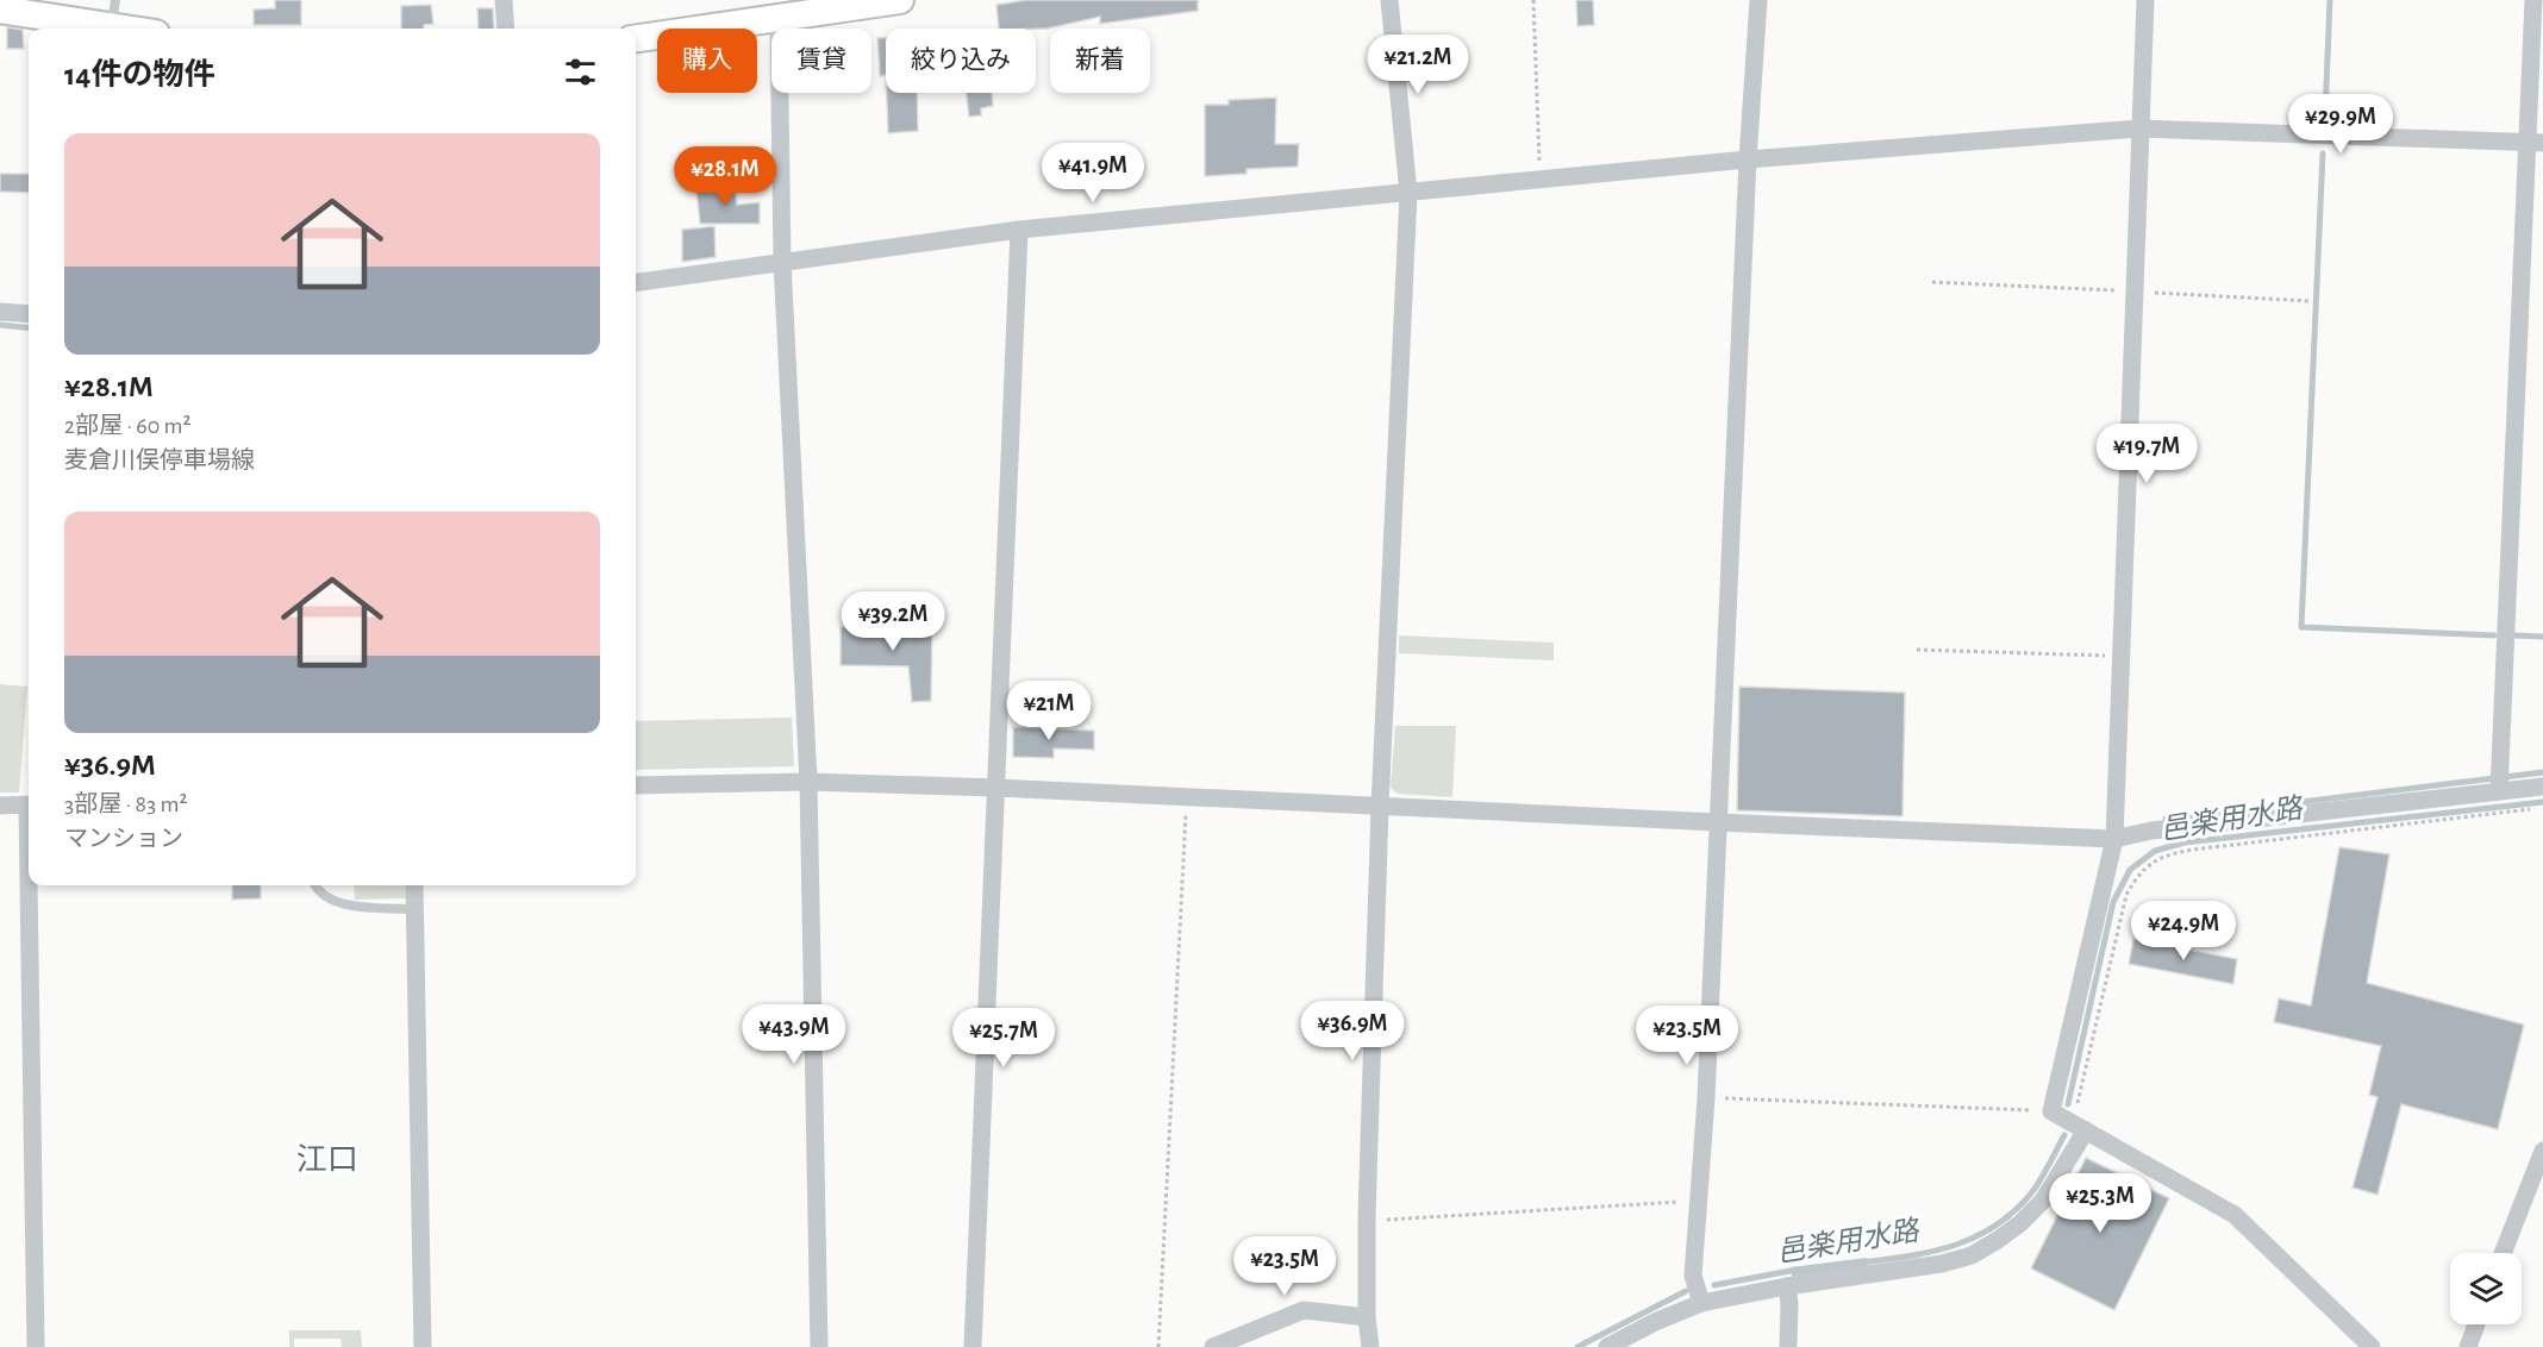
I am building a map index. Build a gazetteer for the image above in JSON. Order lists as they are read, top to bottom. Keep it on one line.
{"districts":["江口"],"water":["邑楽用水路"],"page":{"chip":["購入","賃貸","絞り込み","新着"],"heading":"14件の物件","price":["¥21.2M","¥29.9M","¥41.9M","¥28.1M","¥19.7M","¥39.2M","¥21M","¥24.9M","¥36.9M","¥43.9M","¥23.5M","¥25.7M","¥25.3M","¥23.5M"],"list":[{"name":"¥28.1M","note":"2部屋 · 60 m² · 麦倉川俣停車場線"},{"name":"¥36.9M","note":"3部屋 · 83 m² · マンション"}]}}
